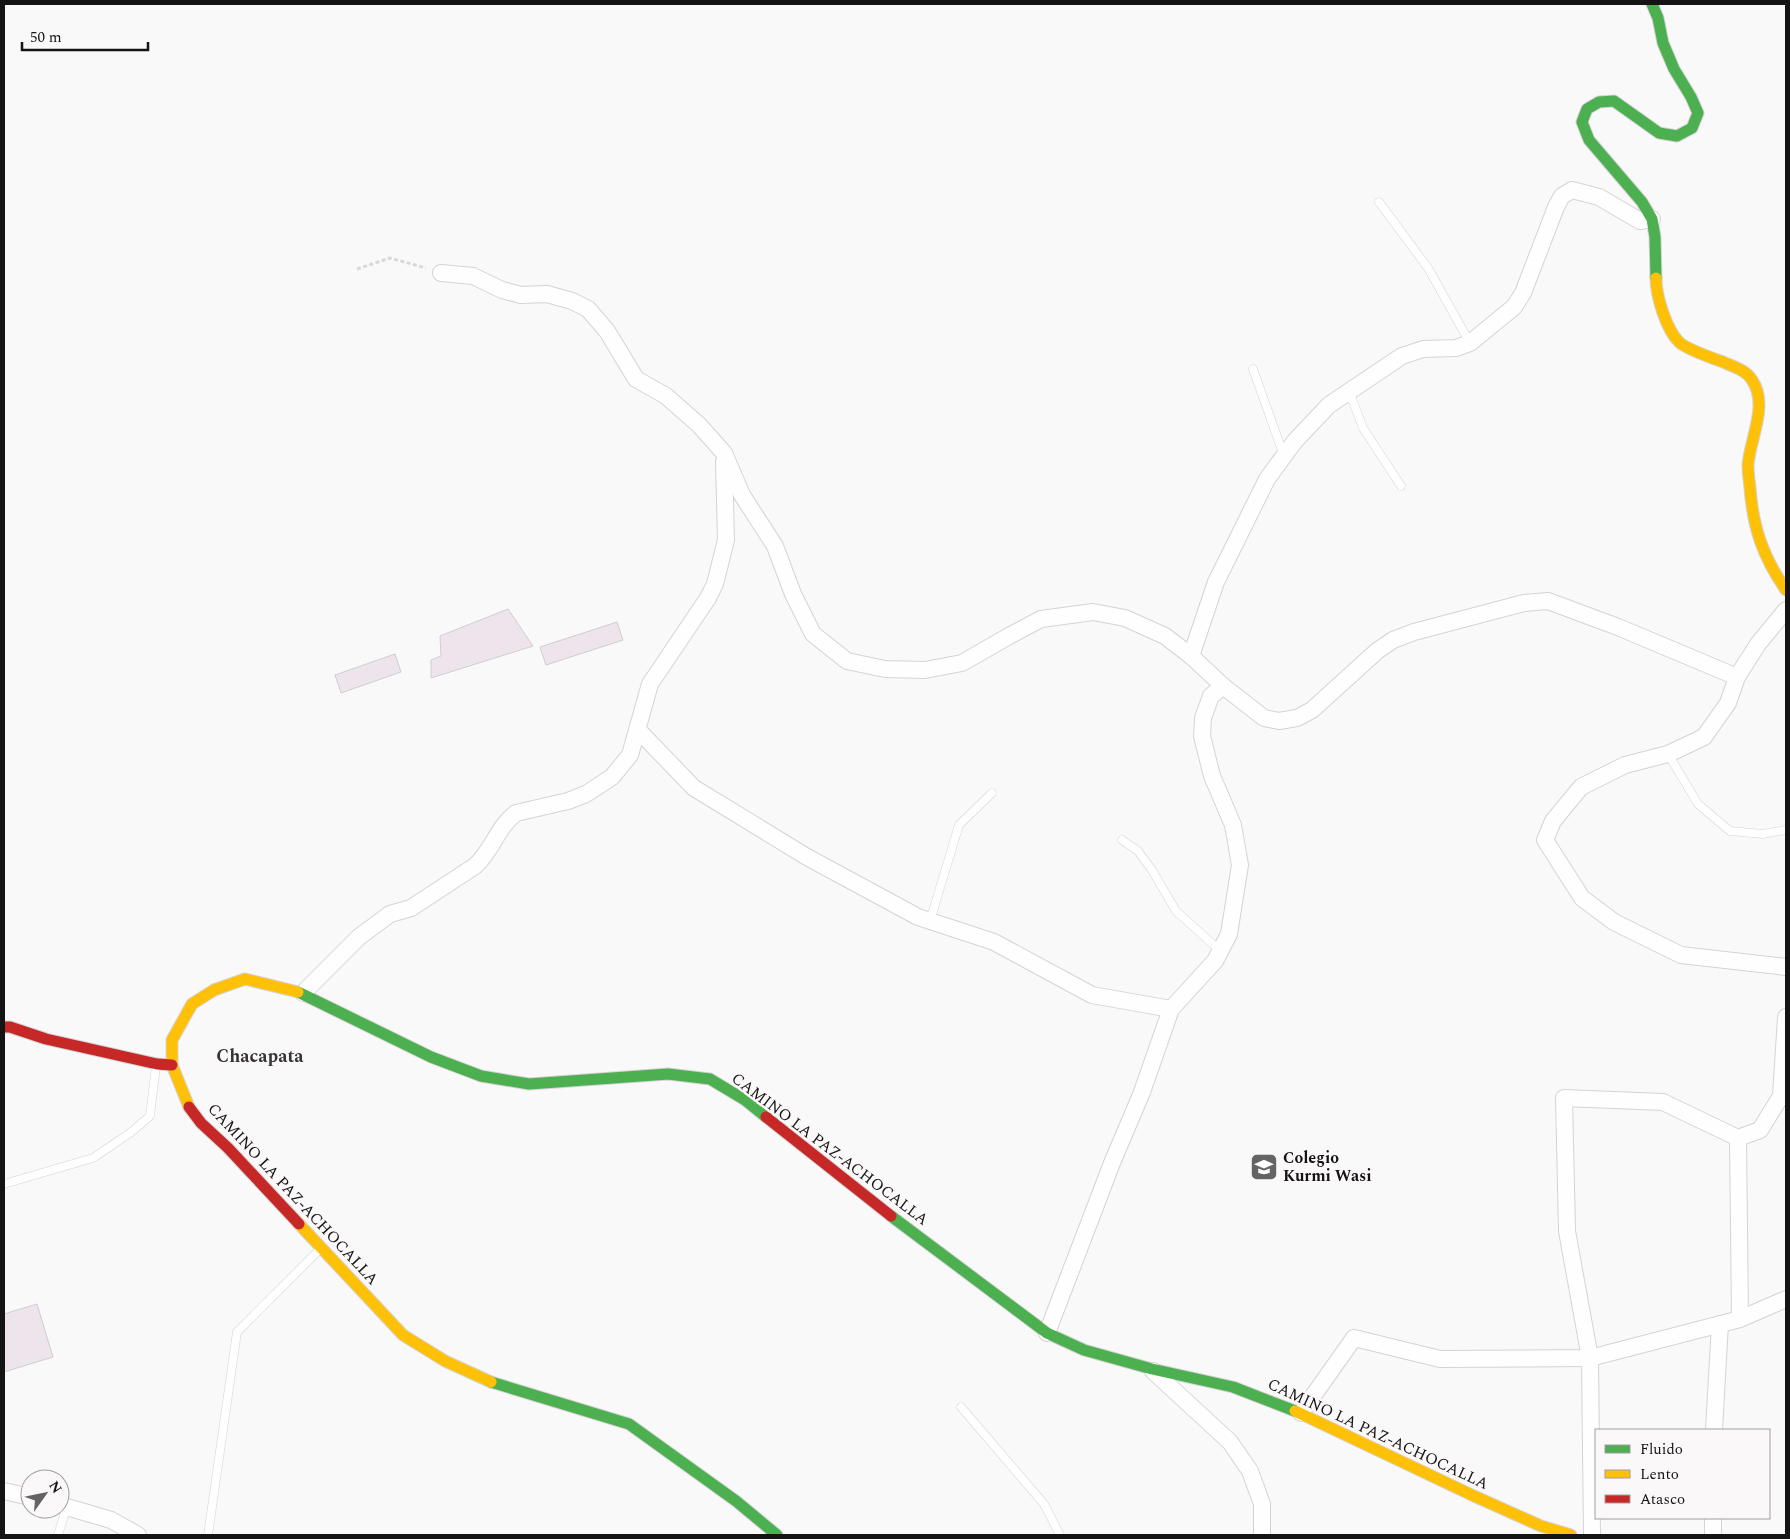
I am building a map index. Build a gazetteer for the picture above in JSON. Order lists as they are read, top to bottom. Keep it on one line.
{"streets":{"main road":["CAMINO LA PAZ-ACHOCALLA"]},"districts":["Chacapata"],"places":{"school or university":["Colegio Kurmi Wasi"]},"legend":["Fluido","Lento","Atasco"],"scale_bar":"50 m","north":"top right"}
